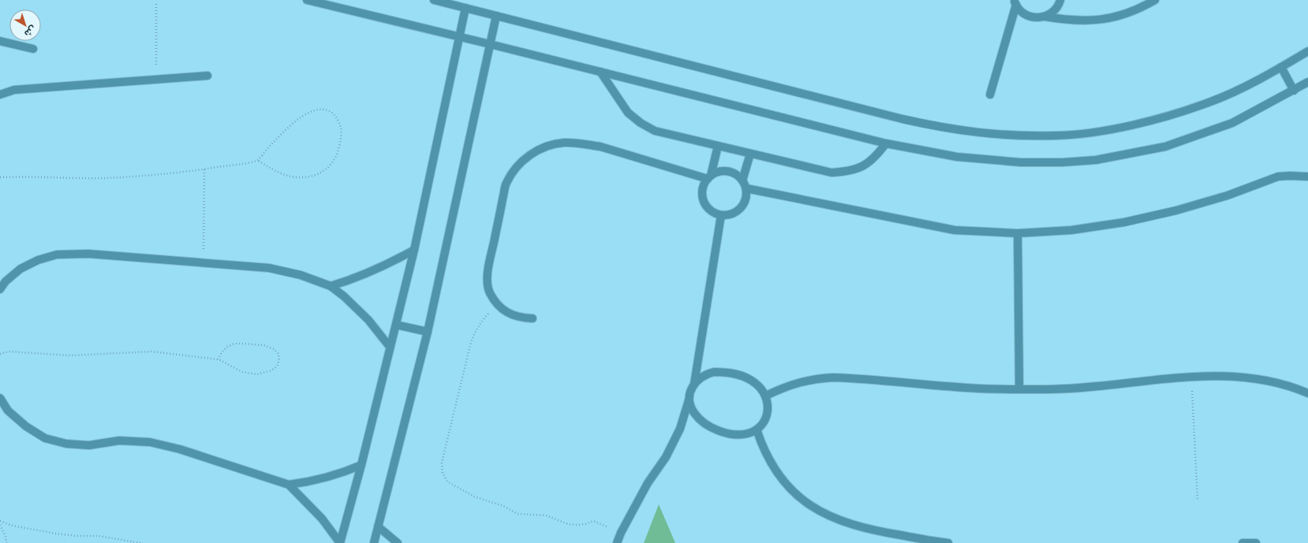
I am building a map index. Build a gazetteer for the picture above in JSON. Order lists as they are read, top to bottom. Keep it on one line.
{"north":"bottom right"}
